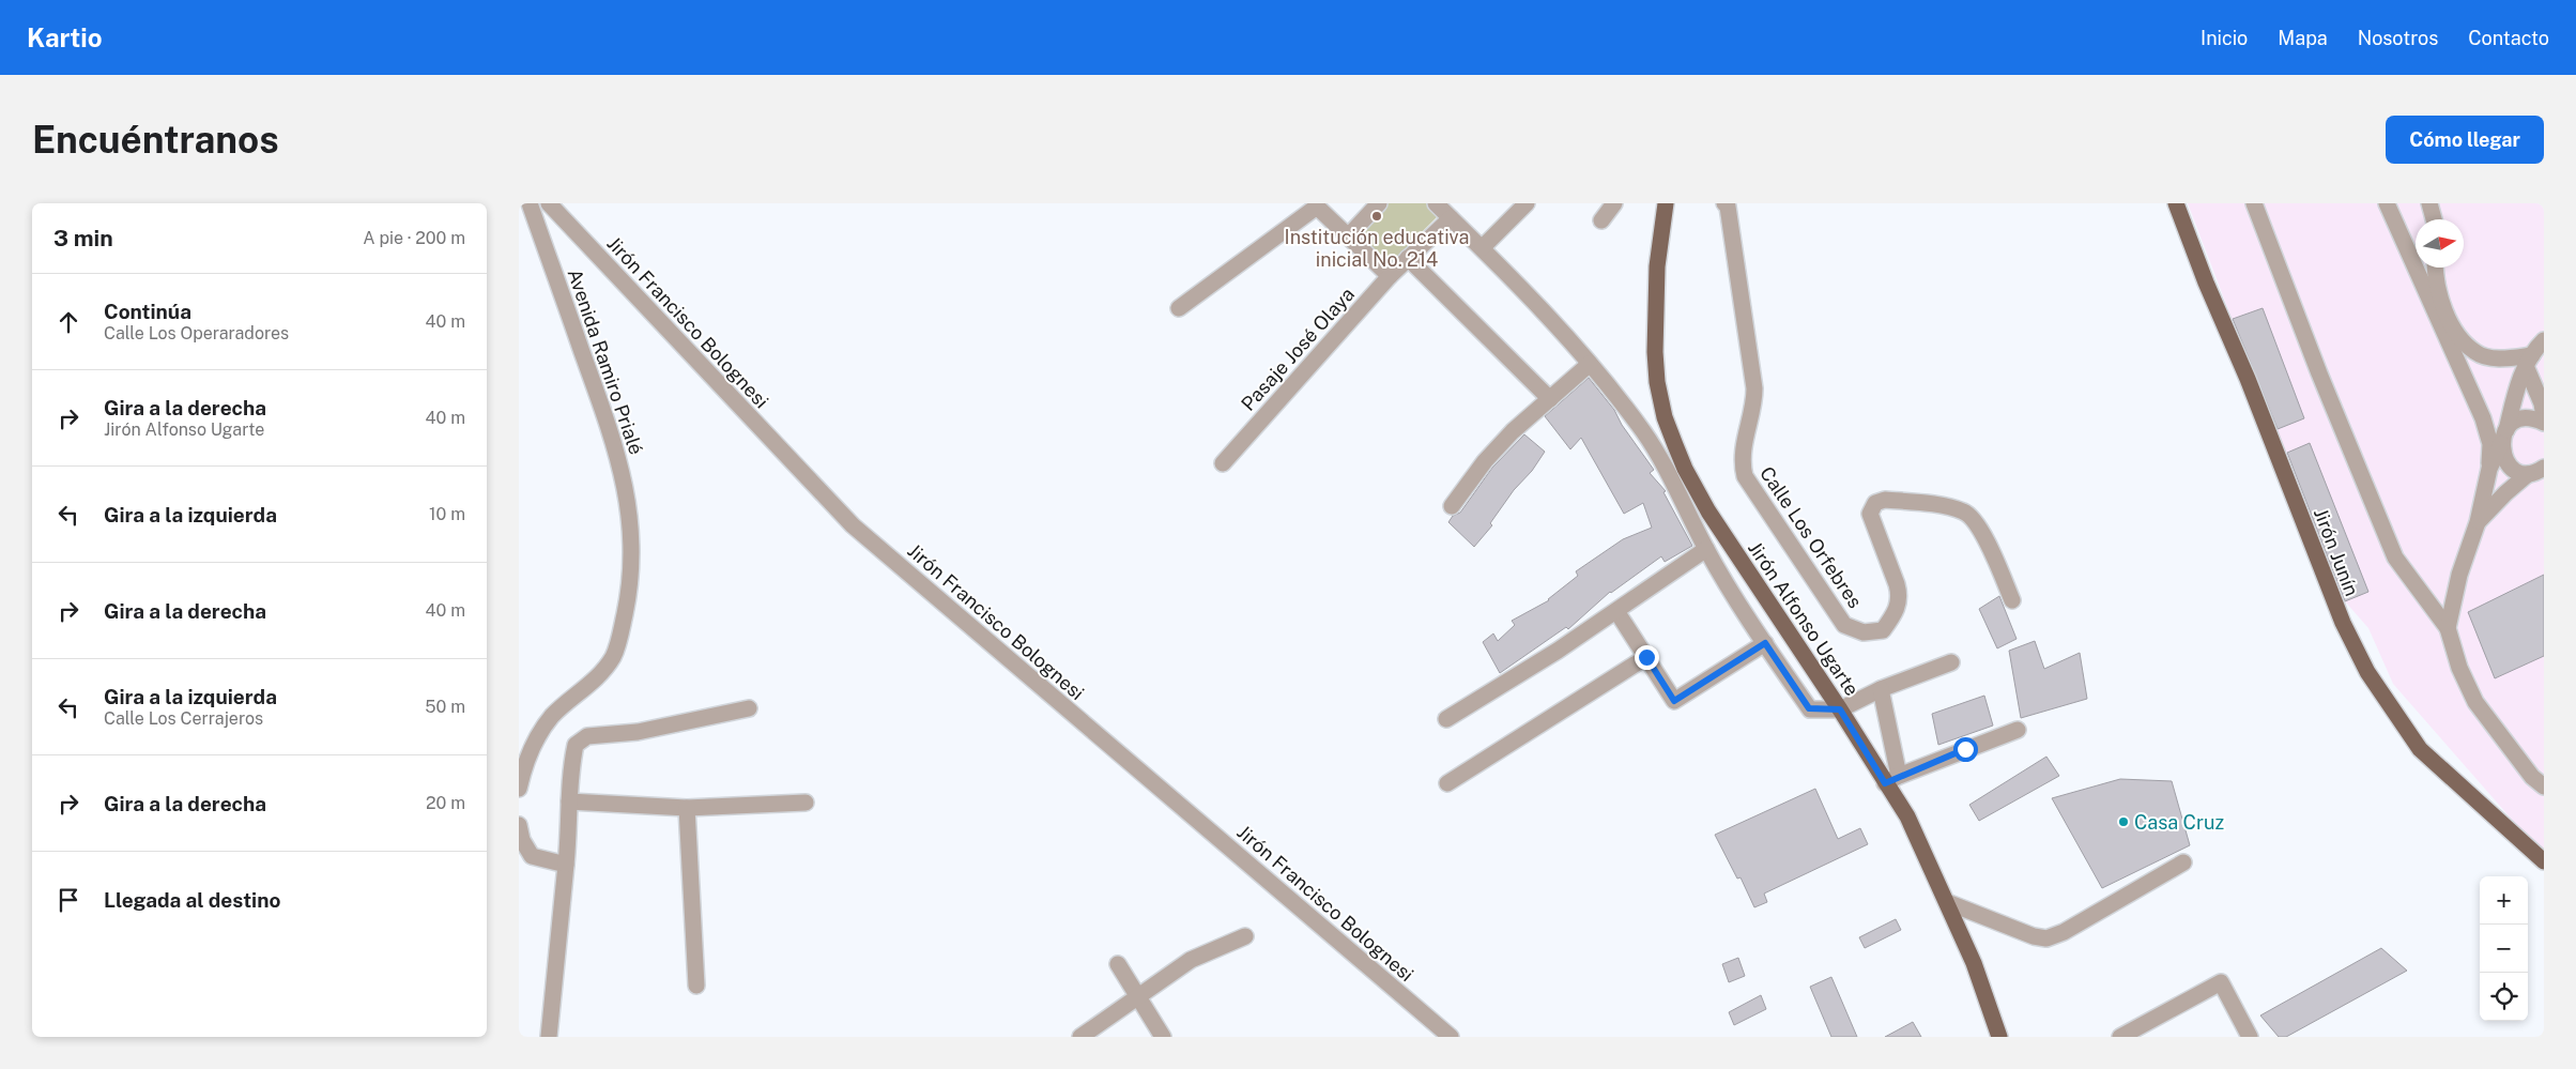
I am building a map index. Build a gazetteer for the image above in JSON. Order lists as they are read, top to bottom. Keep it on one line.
{"streets":{"main road":["Jirón Junín","Jirón Alfonso Ugarte"],"street":["Jirón Francisco Bolognesi","Pasaje José Olaya","Avenida Ramiro Prialé","Calle Los Orfebres"]},"places":["Institución educativa inicial No. 214","Casa Cruz"],"north":"right","page":{"header":"Kartio","nav":["Inicio","Mapa","Nosotros","Contacto"],"buttons":"Cómo llegar","title":"Encuéntranos","heading":["3 min","A pie · 200 m"],"list":[["Continúa","Calle Los Operaradores","40 m"],["Gira a la derecha","Jirón Alfonso Ugarte","40 m"],["Gira a la izquierda","10 m"],["Gira a la derecha","40 m"],["Gira a la izquierda","Calle Los Cerrajeros","50 m"],["Gira a la derecha","20 m"],"Llegada al destino"],"map_buttons":["+","−"]}}
